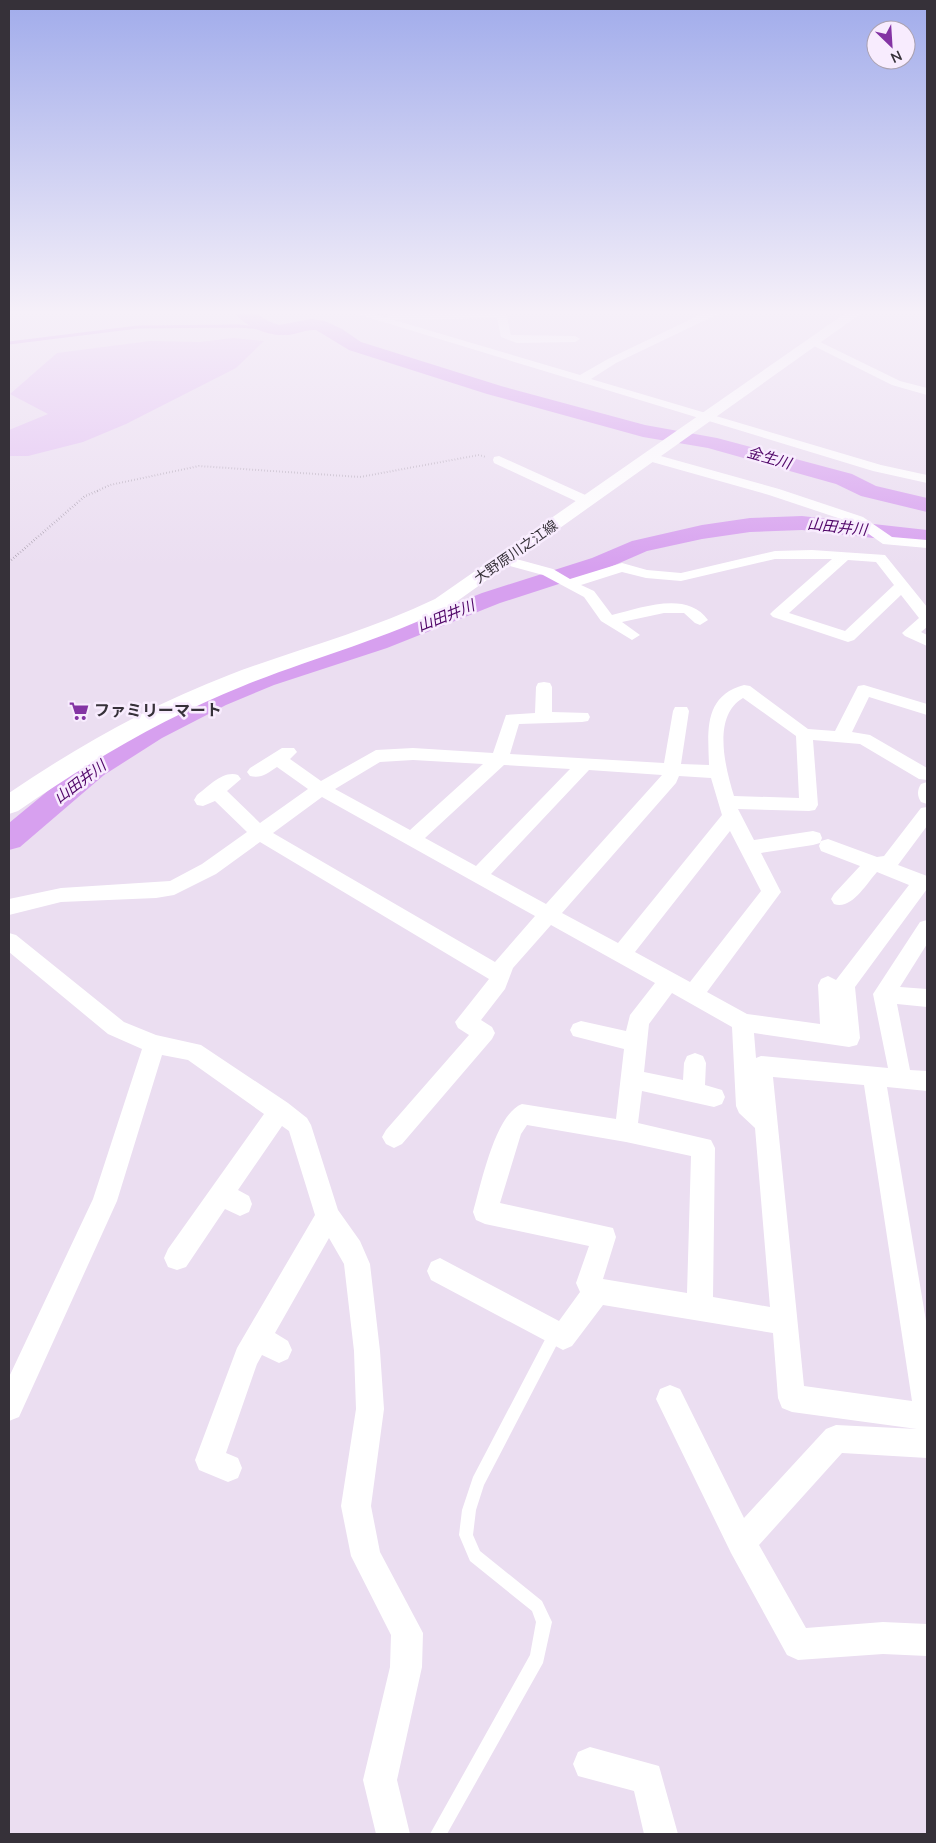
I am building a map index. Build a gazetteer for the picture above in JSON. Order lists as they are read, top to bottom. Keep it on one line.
{"streets":{"main road":["大野原川之江線"]},"water":["金生川","山田井川"],"places":{"supermarket":["ファミリーマート"]},"north":"bottom right"}
